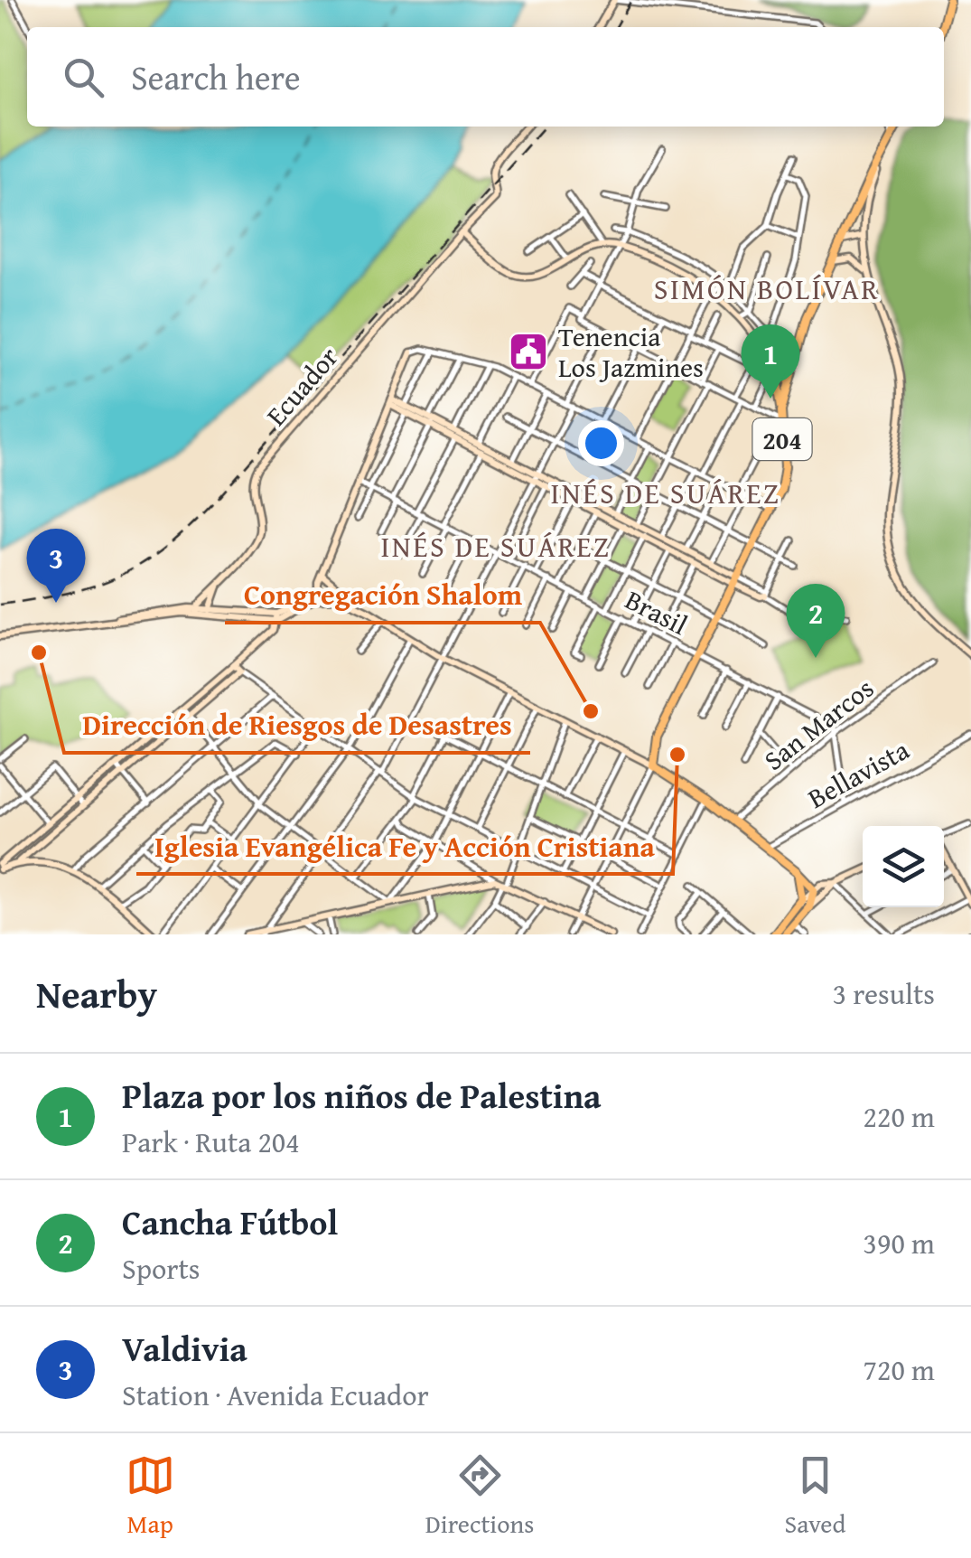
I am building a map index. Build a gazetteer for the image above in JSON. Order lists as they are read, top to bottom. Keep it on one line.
{"streets":{"main road":["204"],"street":["Ecuador","Brasil","San Marcos","Bellavista"]},"crossings":[["Brasil","San Marcos"]],"districts":["SIMÓN BOLÍVAR","INÉS DE SUÁREZ","INÉS DE SUÁREZ"],"places":{"public building":["Tenencia Los Jazmines"],"other":["Dirección de Riesgos de Desastres","Congregación Shalom","Iglesia Evangélica Fe y Acción Cristiana"]},"page":{"search":"Search here","pins":["1","3","2"],"heading":["Nearby","3 results"],"list":[{"mark":"1","name":"Plaza por los niños de Palestina","note":"Park · Ruta 204","value":"220 m"},{"mark":"2","name":"Cancha Fútbol","note":"Sports","value":"390 m"},{"mark":"3","name":"Valdivia","note":"Station · Avenida Ecuador","value":"720 m"}],"nav":["Map","Directions","Saved"]}}
